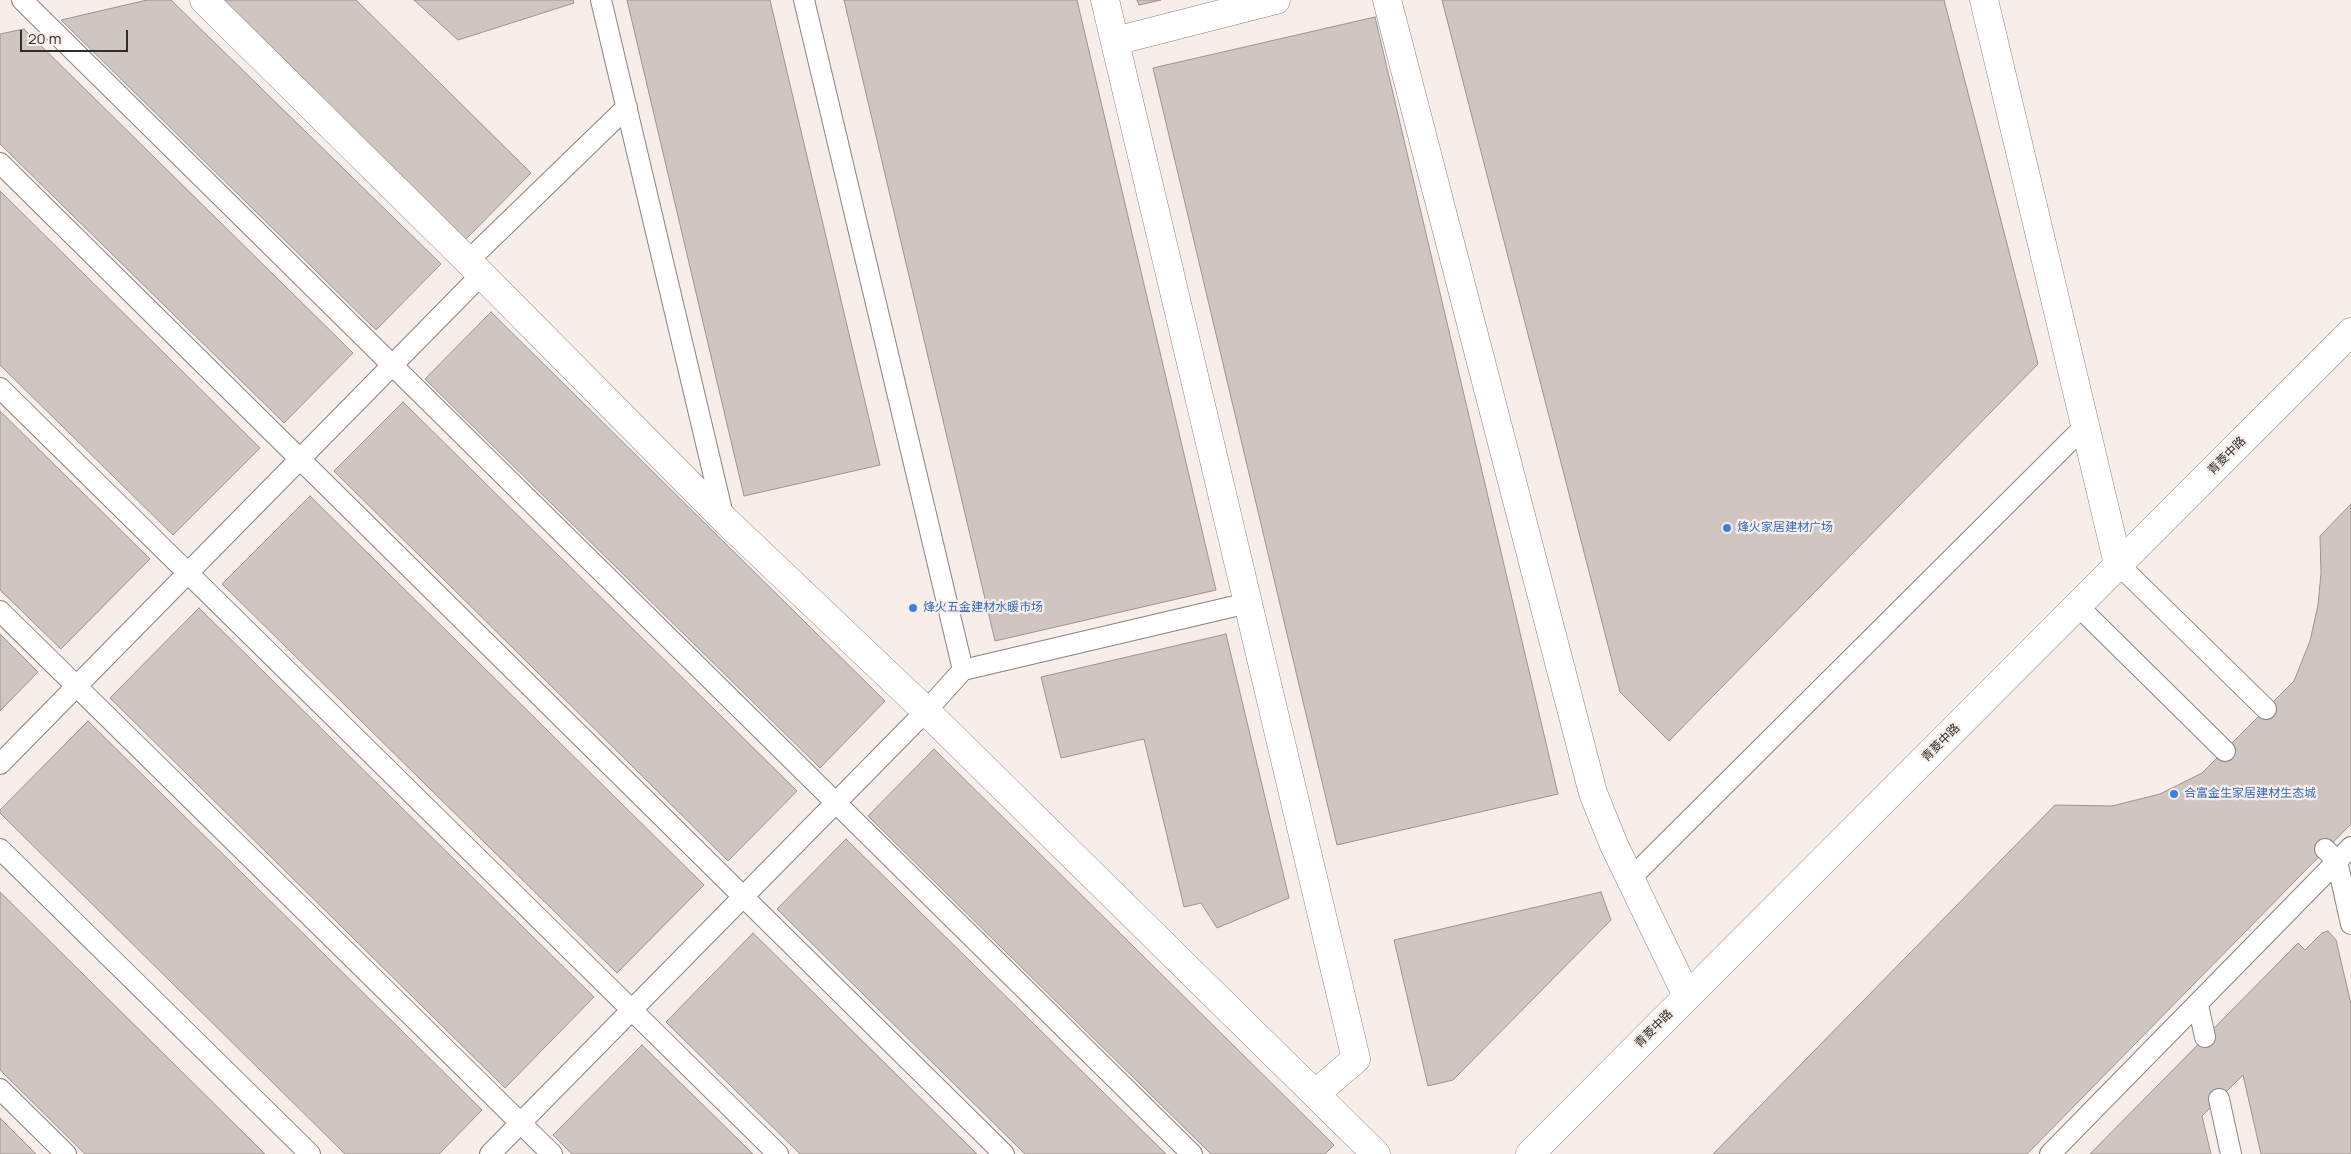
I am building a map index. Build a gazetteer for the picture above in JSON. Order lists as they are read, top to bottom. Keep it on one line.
{"streets":{"street":["青菱中路"]},"places":["烽火家居建材广场","烽火五金建材水暖市场","合富金生家居建材生态城"],"scale_bar":"20 m"}
